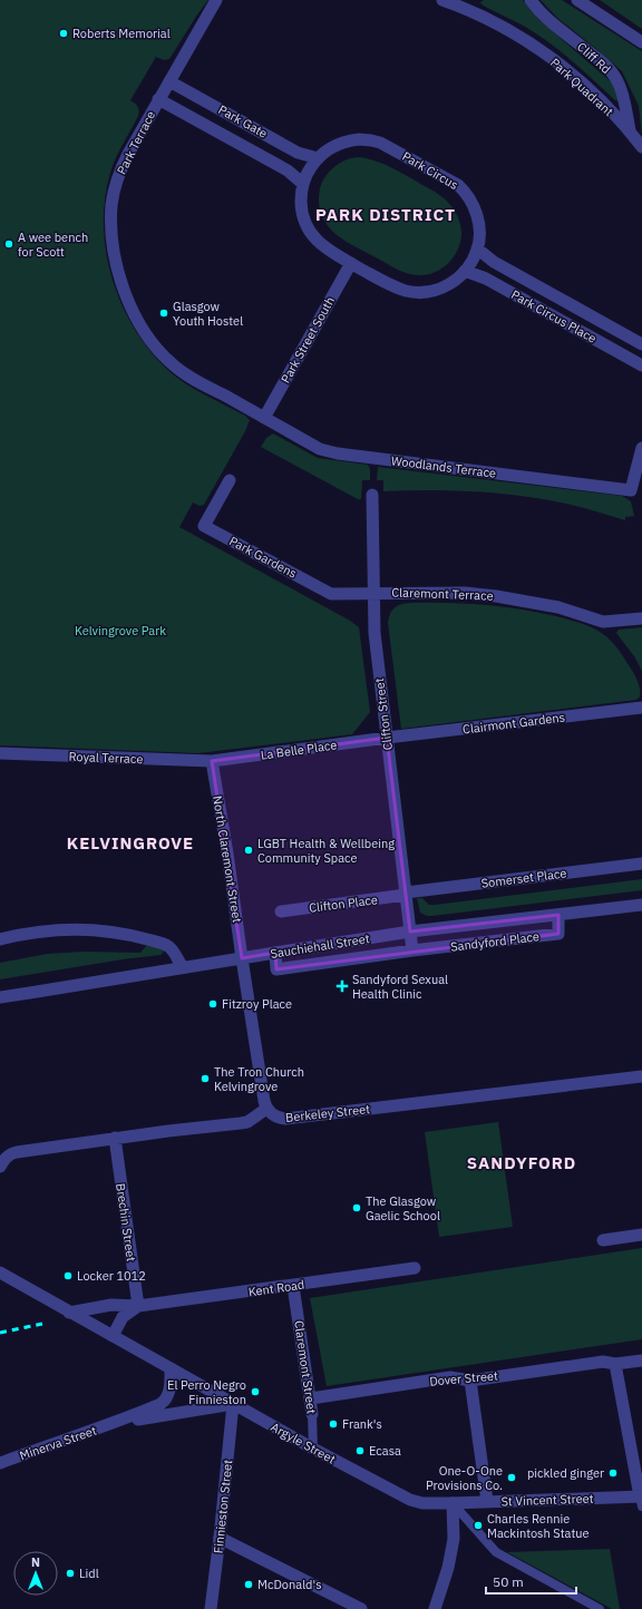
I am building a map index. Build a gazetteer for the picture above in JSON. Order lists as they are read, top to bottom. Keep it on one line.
{"streets":{"street":["Cliff Rd","Park Quadrant","Park Gate","Park Terrace","Park Circus","Park Circus Place","Park Street South","Woodlands Terrace","Park Gardens","Claremont Terrace","Clifton Street","Clairmont Gardens","La Belle Place","Royal Terrace","North Claremont Street","Somerset Place","Clifton Place","Sandyford Place","Sauchiehall Street","Berkeley Street","Brechin Street","Kent Road","Claremont Street","Dover Street","Minerva Street","Argyle Street","St Vincent Street","Finnieston Street"]},"crossings":[["Cliff Rd","Park Quadrant"],["Park Gate","Park Terrace"],["Park Gate","Park Circus"],["Park Terrace","Park Street South"],["Park Terrace","Woodlands Terrace"],["Park Circus","Park Circus Place"],["Park Circus","Park Street South"],["Park Street South","Woodlands Terrace"],["Park Gardens","Claremont Terrace"],["Park Gardens","Clifton Street"],["Claremont Terrace","Clifton Street"],["Clifton Street","Clairmont Gardens"],["Clifton Street","La Belle Place"],["Clifton Street","Somerset Place"],["Clifton Street","Clifton Place"],["Clifton Street","Sauchiehall Street"],["Clairmont Gardens","La Belle Place"],["La Belle Place","Royal Terrace"],["La Belle Place","North Claremont Street"],["Royal Terrace","North Claremont Street"],["North Claremont Street","Sauchiehall Street"],["Somerset Place","Clifton Place"],["Sandyford Place","Sauchiehall Street"],["Berkeley Street","Brechin Street"],["Brechin Street","Kent Road"],["Kent Road","Claremont Street"],["Kent Road","Argyle Street"],["Claremont Street","Dover Street"],["Claremont Street","Argyle Street"],["Minerva Street","Argyle Street"],["Minerva Street","Finnieston Street"],["Argyle Street","St Vincent Street"],["Argyle Street","Finnieston Street"]],"districts":["PARK DISTRICT","KELVINGROVE","SANDYFORD"],"parks":["Kelvingrove Park"],"places":{"other":["Roberts Memorial","A wee bench for Scott","Glasgow Youth Hostel","LGBT Health & Wellbeing Community Space","Fitzroy Place","The Tron Church Kelvingrove","The Glasgow Gaelic School","Locker 1012","El Perro Negro Finnieston","Frank's","Ecasa","pickled ginger","One-O-One Provisions Co.","Charles Rennie Mackintosh Statue","Lidl","McDonald's"],"health":["Sandyford Sexual Health Clinic"]},"scale_bar":"50 m","north":"top"}
